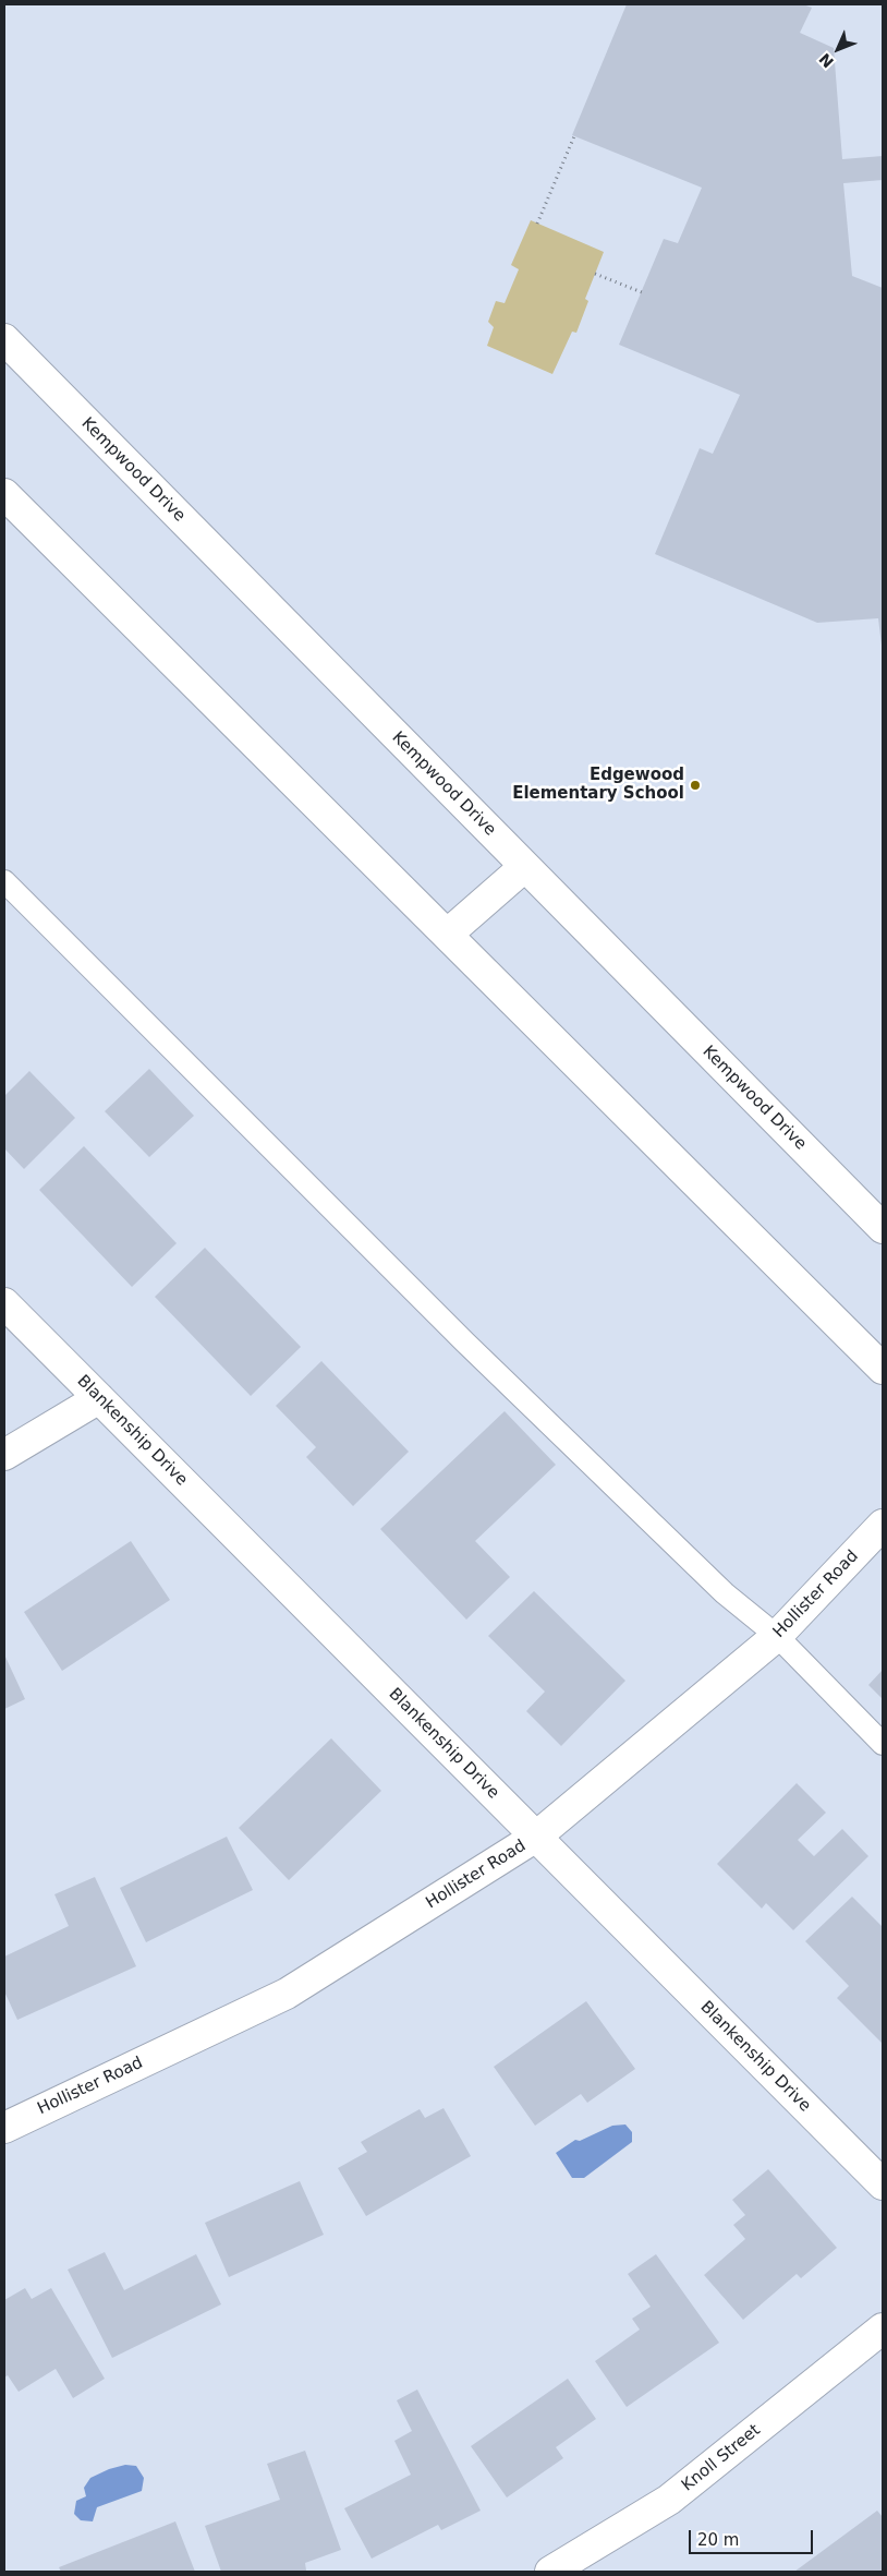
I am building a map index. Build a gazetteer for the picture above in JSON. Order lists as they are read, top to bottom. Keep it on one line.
{"streets":{"street":["Kempwood Drive","Blankenship Drive","Hollister Road","Knoll Street"]},"crossings":[["Blankenship Drive","Hollister Road"]],"places":["Edgewood Elementary School"],"scale_bar":"20 m","north":"bottom left"}
